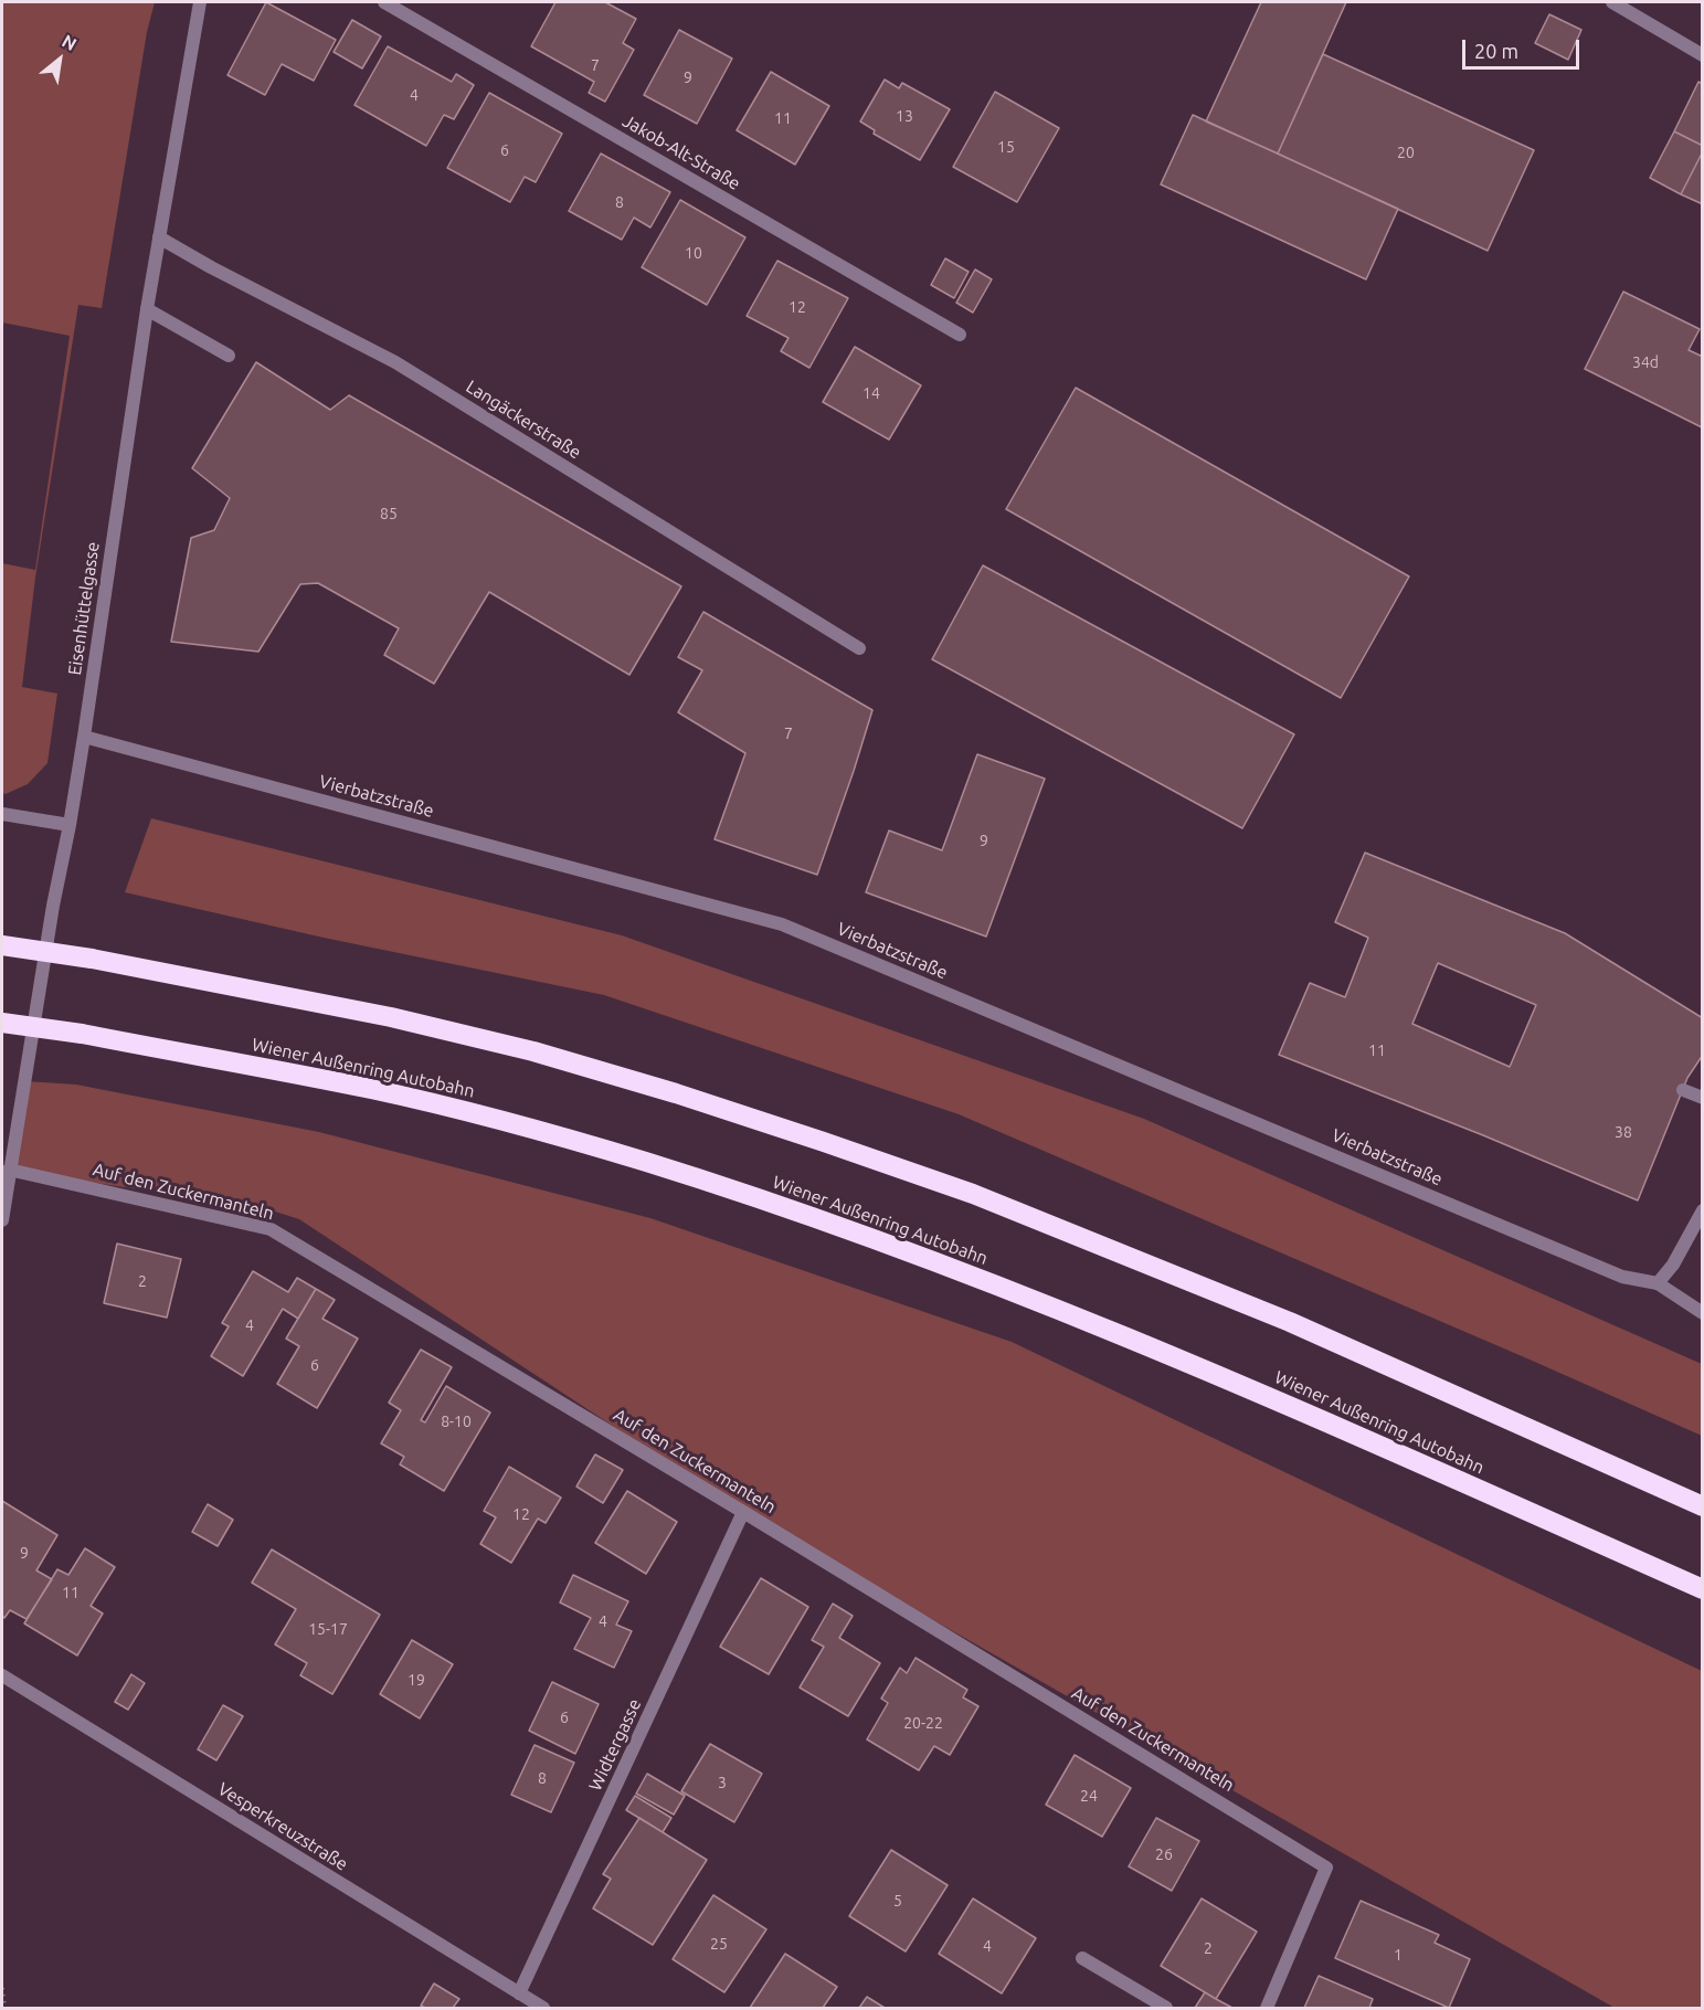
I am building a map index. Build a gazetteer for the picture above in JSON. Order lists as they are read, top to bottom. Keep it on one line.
{"streets":{"highway":["Wiener Außenring Autobahn"],"street":["Jakob-Alt-Straße","Langäckerstraße","Eisenhüttelgasse","Vierbatzstraße","Auf den Zuckermanteln","Widtergasse","Vesperkreuzstraße"]},"crossings":[["Langäckerstraße","Eisenhüttelgasse"],["Eisenhüttelgasse","Vierbatzstraße"],["Eisenhüttelgasse","Auf den Zuckermanteln"],["Auf den Zuckermanteln","Widtergasse"],["Widtergasse","Vesperkreuzstraße"]],"house_numbers":["7","9","4","13","11","15","6","20","8","10","12","34d","14","85","7","9","11","38","2","4","6","8-10","12","9","11","4","15-17","19","6","20-22","8","3","24","26","5","25","4","2","1"],"scale_bar":"20 m","north":"top right"}
